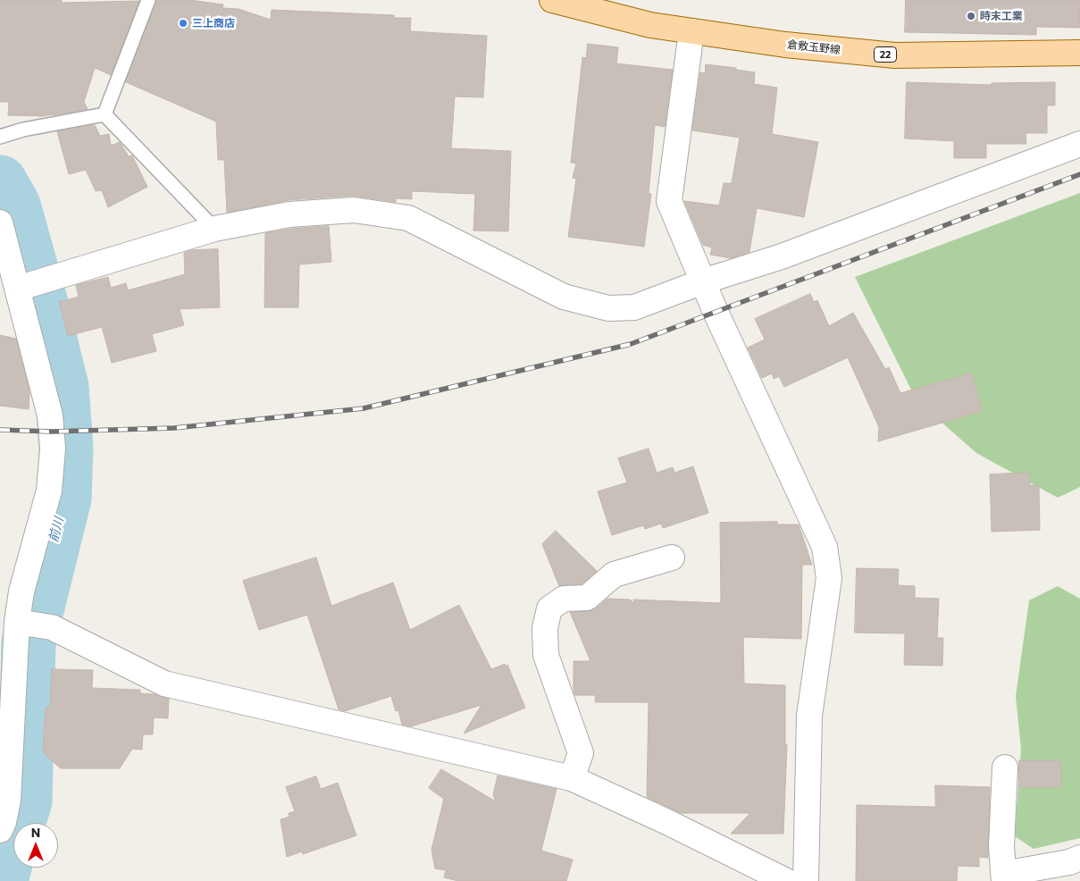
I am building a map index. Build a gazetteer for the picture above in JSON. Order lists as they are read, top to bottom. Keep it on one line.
{"streets":{"main road":["倉敷玉野線","22"]},"water":["前川"],"places":["時末工業","三上商店"],"north":"top"}
